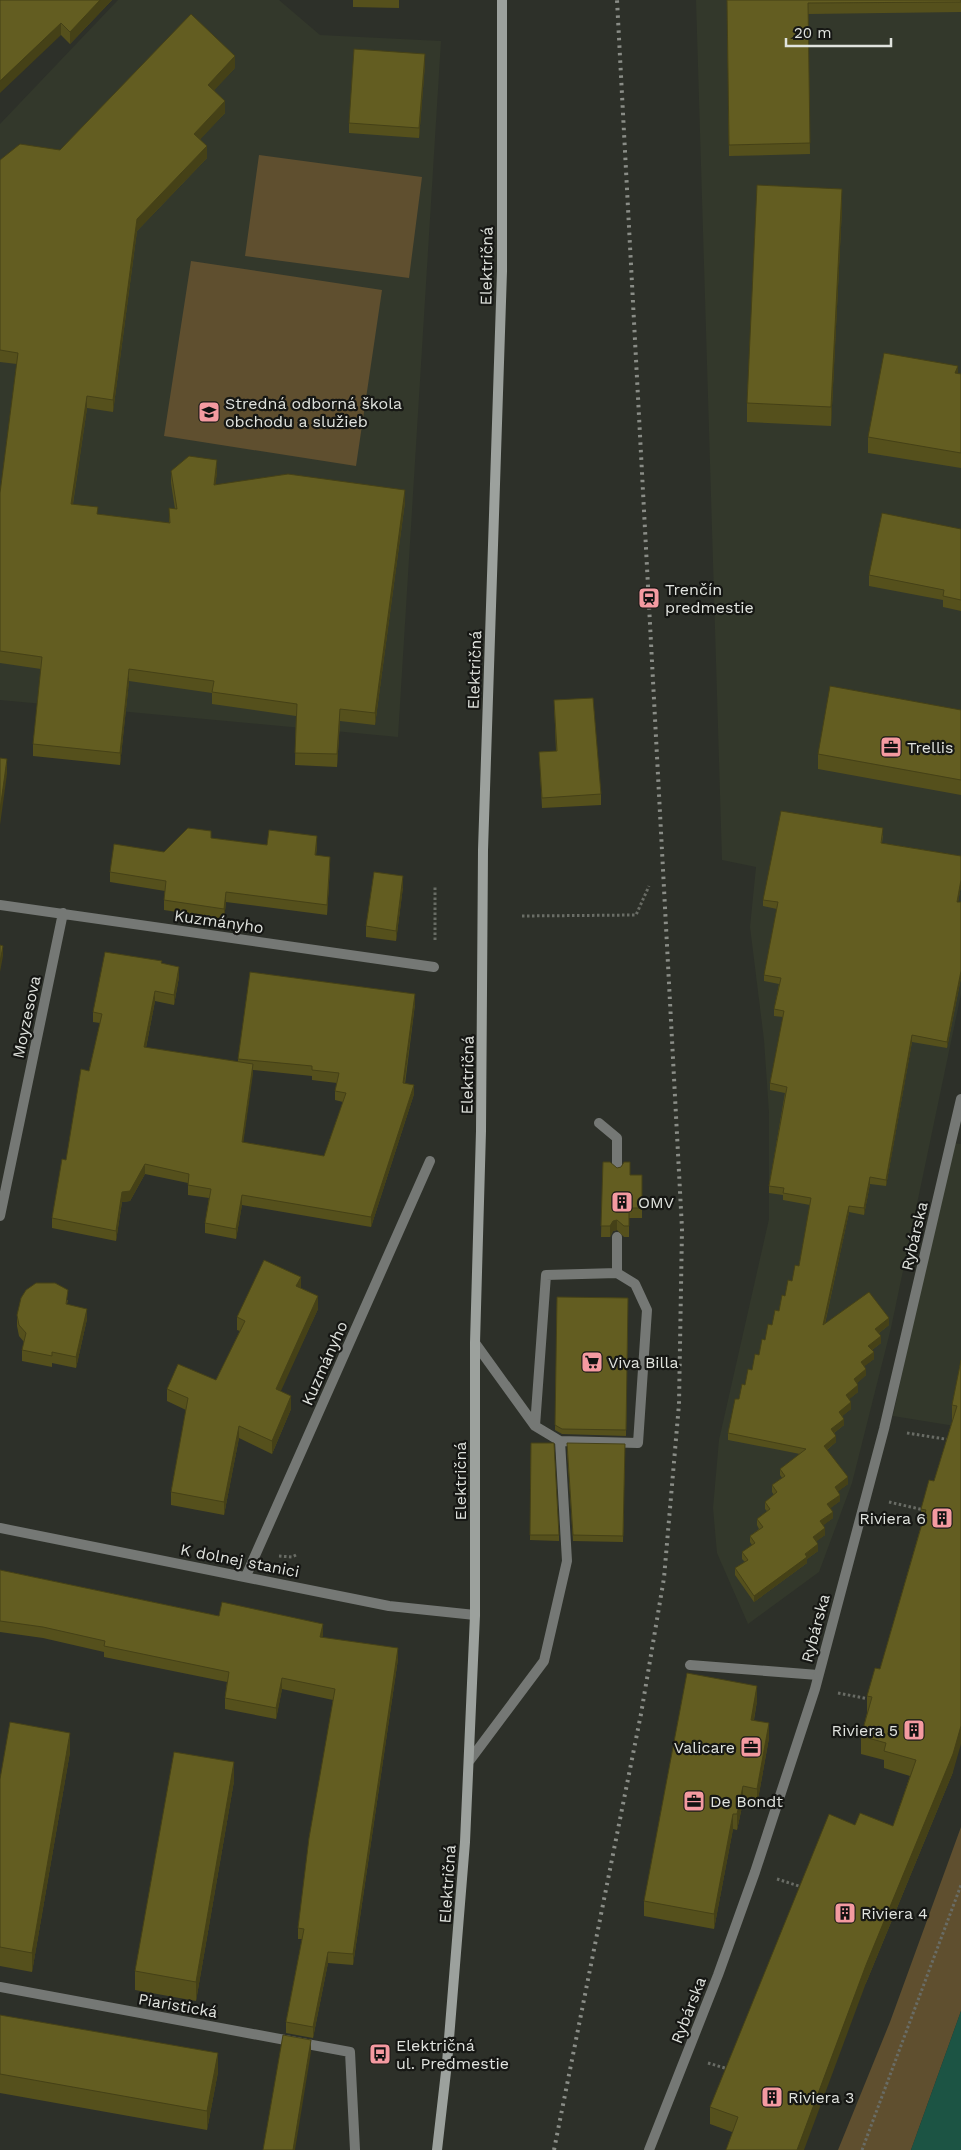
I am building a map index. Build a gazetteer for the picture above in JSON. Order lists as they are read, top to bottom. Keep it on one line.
{"streets":{"main road":["Električná"],"street":["Kuzmányho","Moyzesova","Rybárska","K dolnej stanici","Piaristická"]},"crossings":[["Električná","K dolnej stanici"],["Kuzmányho","Moyzesova"],["Kuzmányho","K dolnej stanici"]],"places":{"school or university":["Stredná odborná škola obchodu a služieb"],"station":["Trenčín predmestie"],"office":["Trellis","Valicare","De Bondt"],"building":["OMV","Riviera 6","Riviera 5","Riviera 4","Riviera 3"],"supermarket":["Viva Billa"],"bus stop":["Električná ul. Predmestie"]},"scale_bar":"20 m"}
